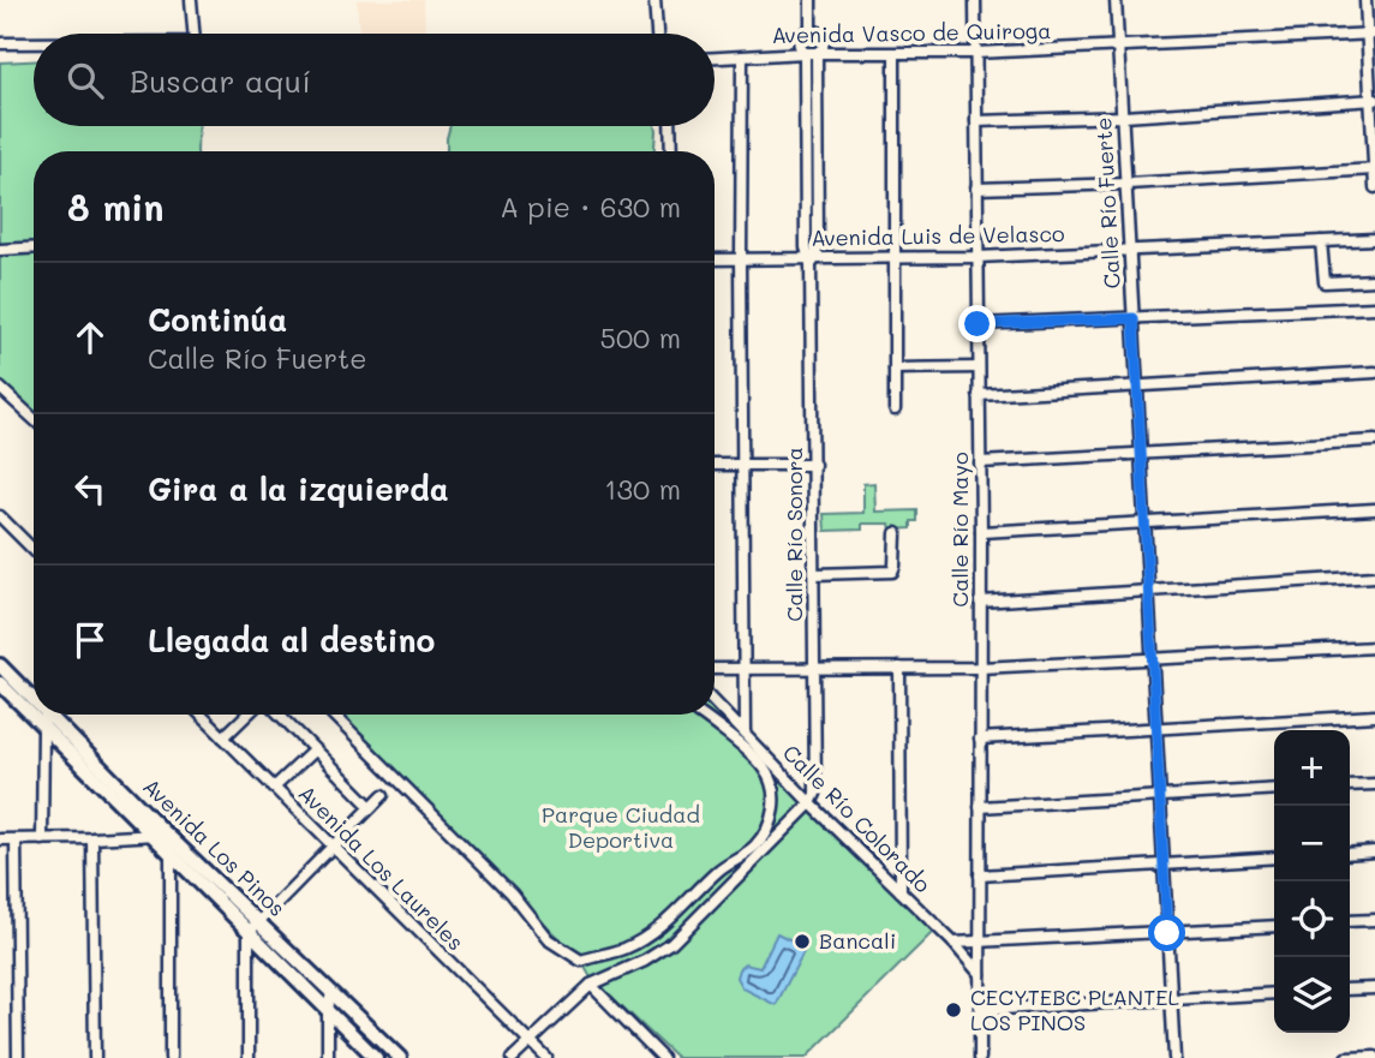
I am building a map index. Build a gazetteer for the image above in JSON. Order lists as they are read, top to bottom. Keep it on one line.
{"streets":{"street":["Avenida Vasco de Quiroga","Calle Río Fuerte","Avenida Luis de Velasco","Calle Río Mayo","Calle Río Sonora","Calle Río Colorado","Avenida Los Pinos","Avenida Los Laureles"]},"crossings":[["Avenida Vasco de Quiroga","Calle Río Fuerte"],["Avenida Vasco de Quiroga","Calle Río Mayo"],["Avenida Vasco de Quiroga","Calle Río Sonora"],["Calle Río Fuerte","Avenida Luis de Velasco"],["Avenida Luis de Velasco","Calle Río Mayo"],["Avenida Luis de Velasco","Calle Río Sonora"],["Calle Río Mayo","Calle Río Colorado"],["Calle Río Sonora","Calle Río Colorado"]],"parks":["Parque Ciudad Deportiva"],"places":["Bancali","CECYTEBC PLANTEL LOS PINOS"],"page":{"search":"Buscar aquí","heading":["8 min","A pie · 630 m"],"list":[["Continúa","Calle Río Fuerte","500 m"],["Gira a la izquierda","130 m"],"Llegada al destino"],"map_buttons":["+","−"]}}
